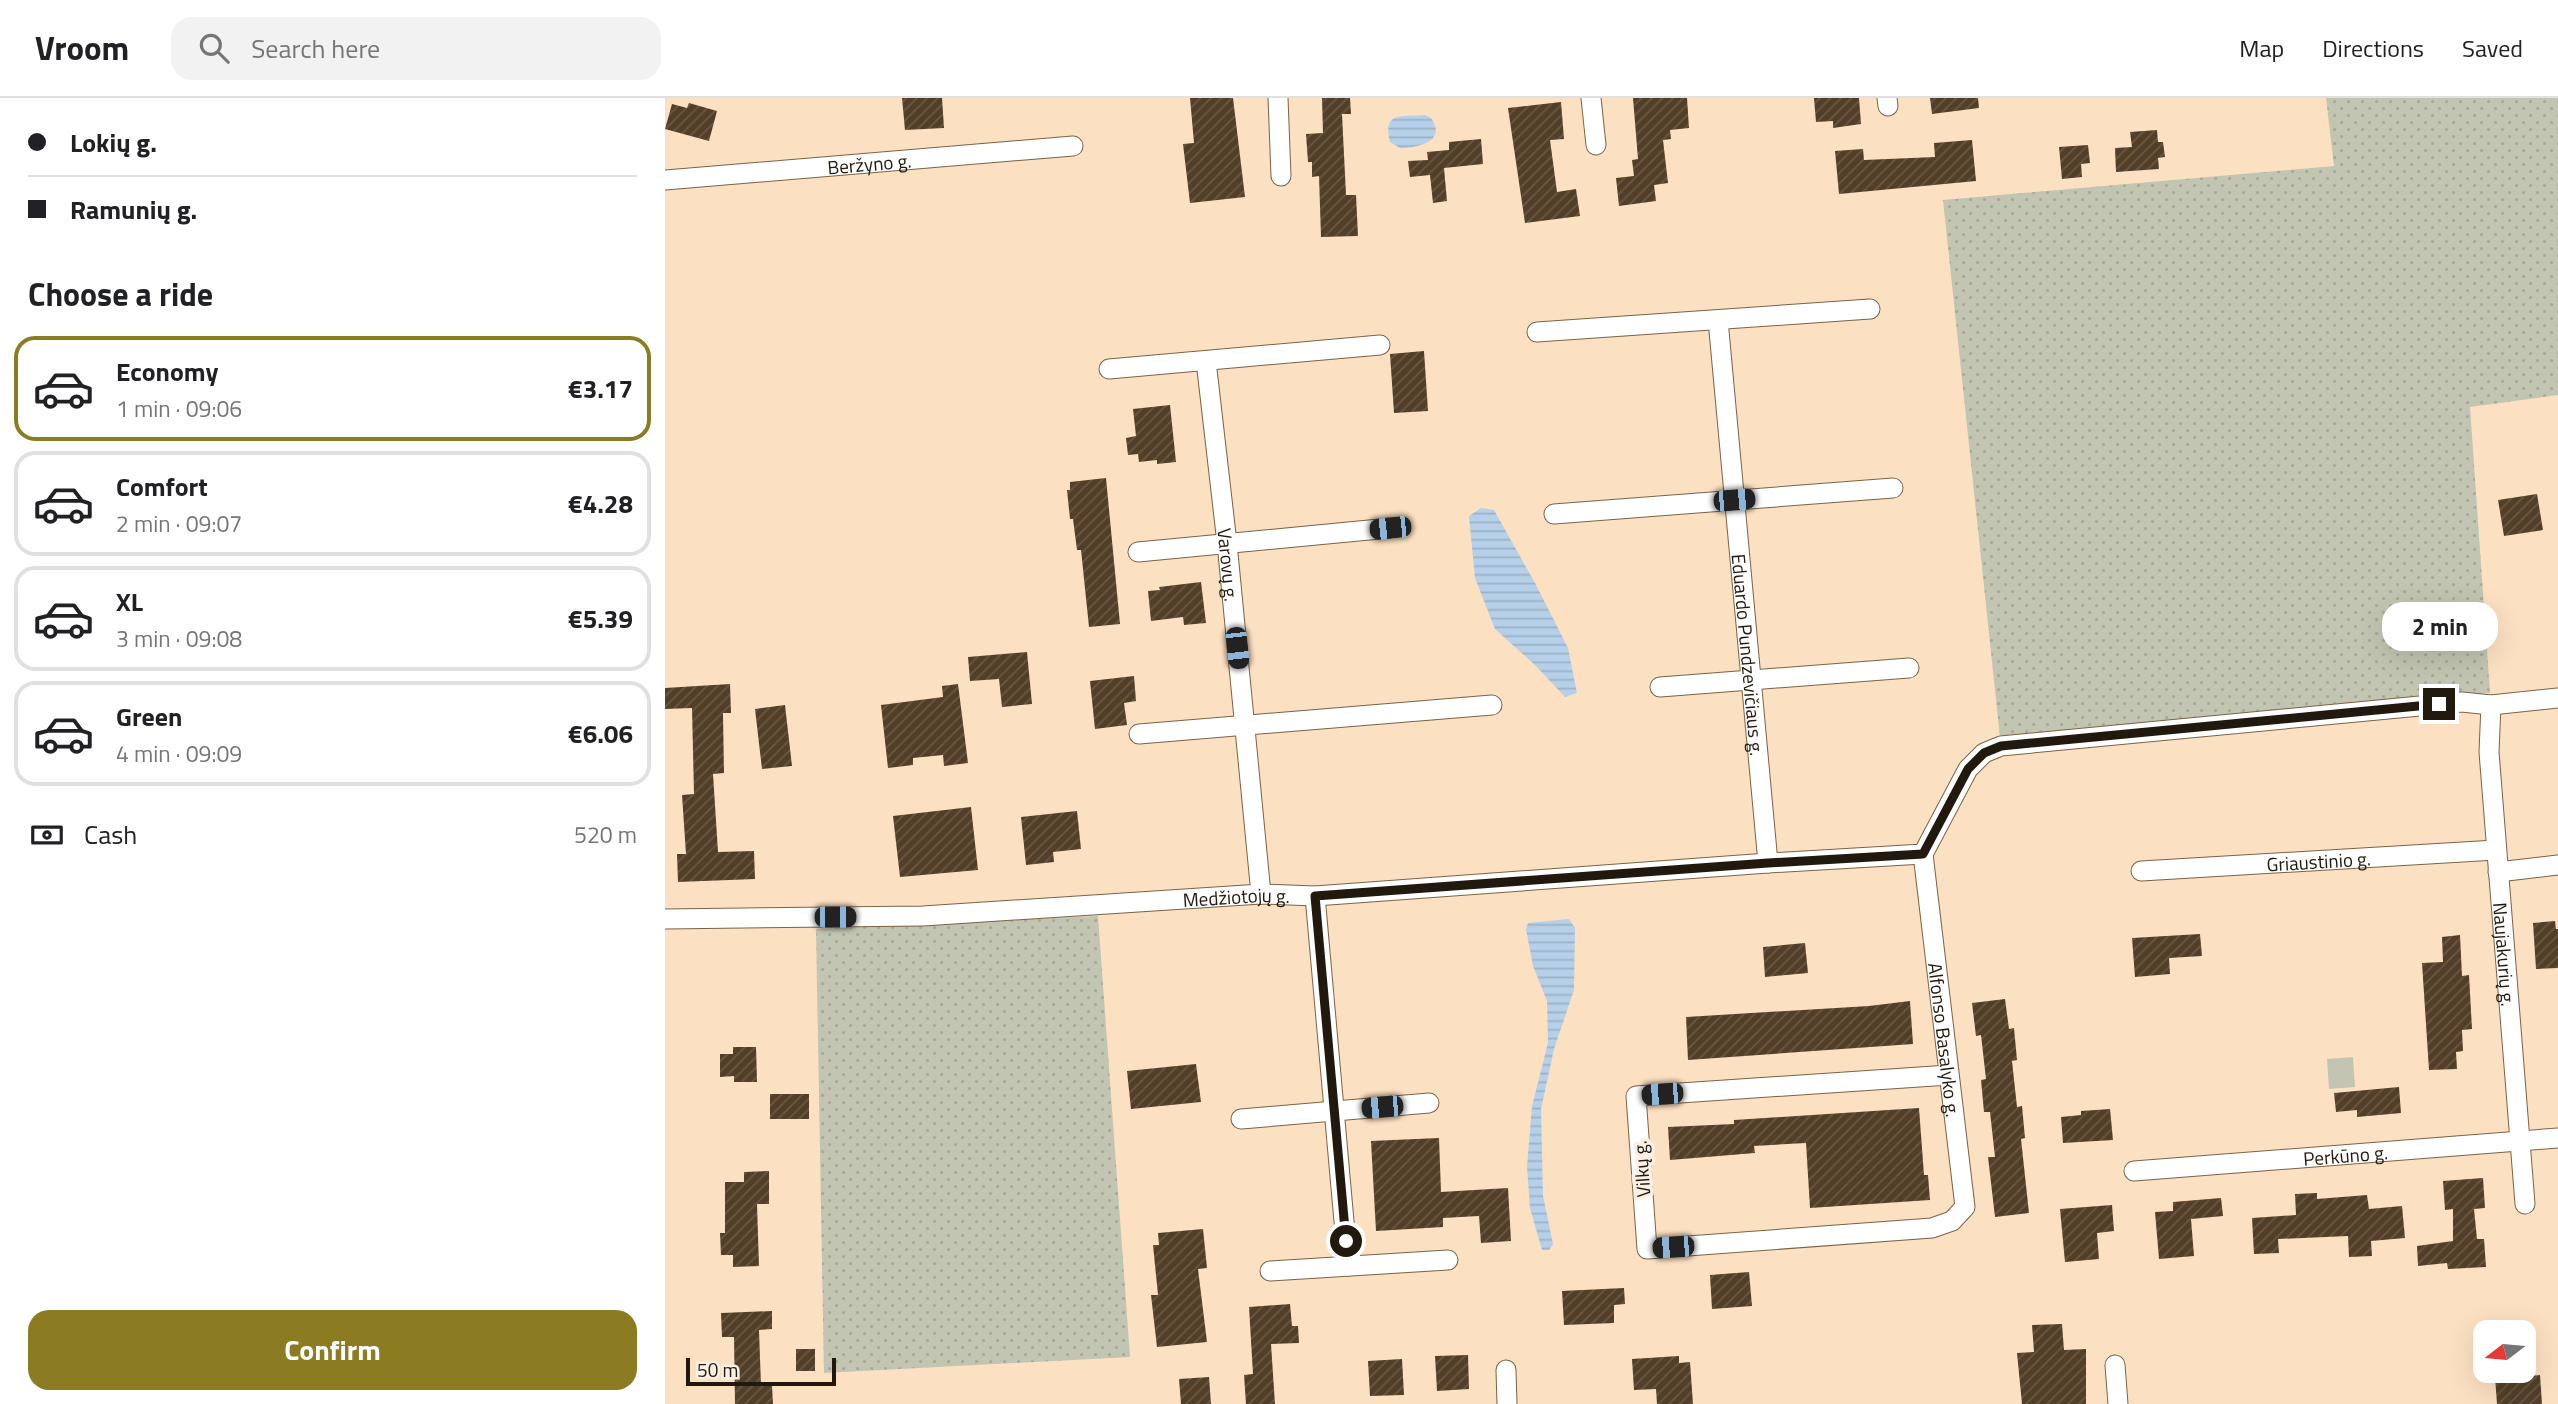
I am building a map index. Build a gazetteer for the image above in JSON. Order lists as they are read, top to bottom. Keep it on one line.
{"streets":{"street":["Beržyno g.","Varovų g.","Eduardo Pundzevičiaus g.","Griaustinio g.","Medžiotojų g.","Naujakurių g.","Alfonso Basalyko g.","Perkūno g.","Vilkų g."]},"crossings":[["Varovų g.","Medžiotojų g."],["Eduardo Pundzevičiaus g.","Medžiotojų g."],["Griaustinio g.","Naujakurių g."],["Medžiotojų g.","Alfonso Basalyko g."],["Naujakurių g.","Perkūno g."],["Alfonso Basalyko g.","Vilkų g."]],"scale_bar":"50 m","north":"left","page":{"header":"Vroom","search":"Search here","nav":["Map","Directions","Saved"],"banner":["Lokių g.","Ramunių g."],"heading":"Choose a ride","list":[{"name":"Economy","note":"1 min · 09:06","value":"€3.17"},{"name":"Comfort","note":"2 min · 09:07","value":"€4.28"},{"name":"XL","note":"3 min · 09:08","value":"€5.39"},{"name":"Green","note":"4 min · 09:09","value":"€6.06"}],"bubble":"2 min","pay":["Cash","520 m"],"buttons":"Confirm","scale":"50 m"}}
